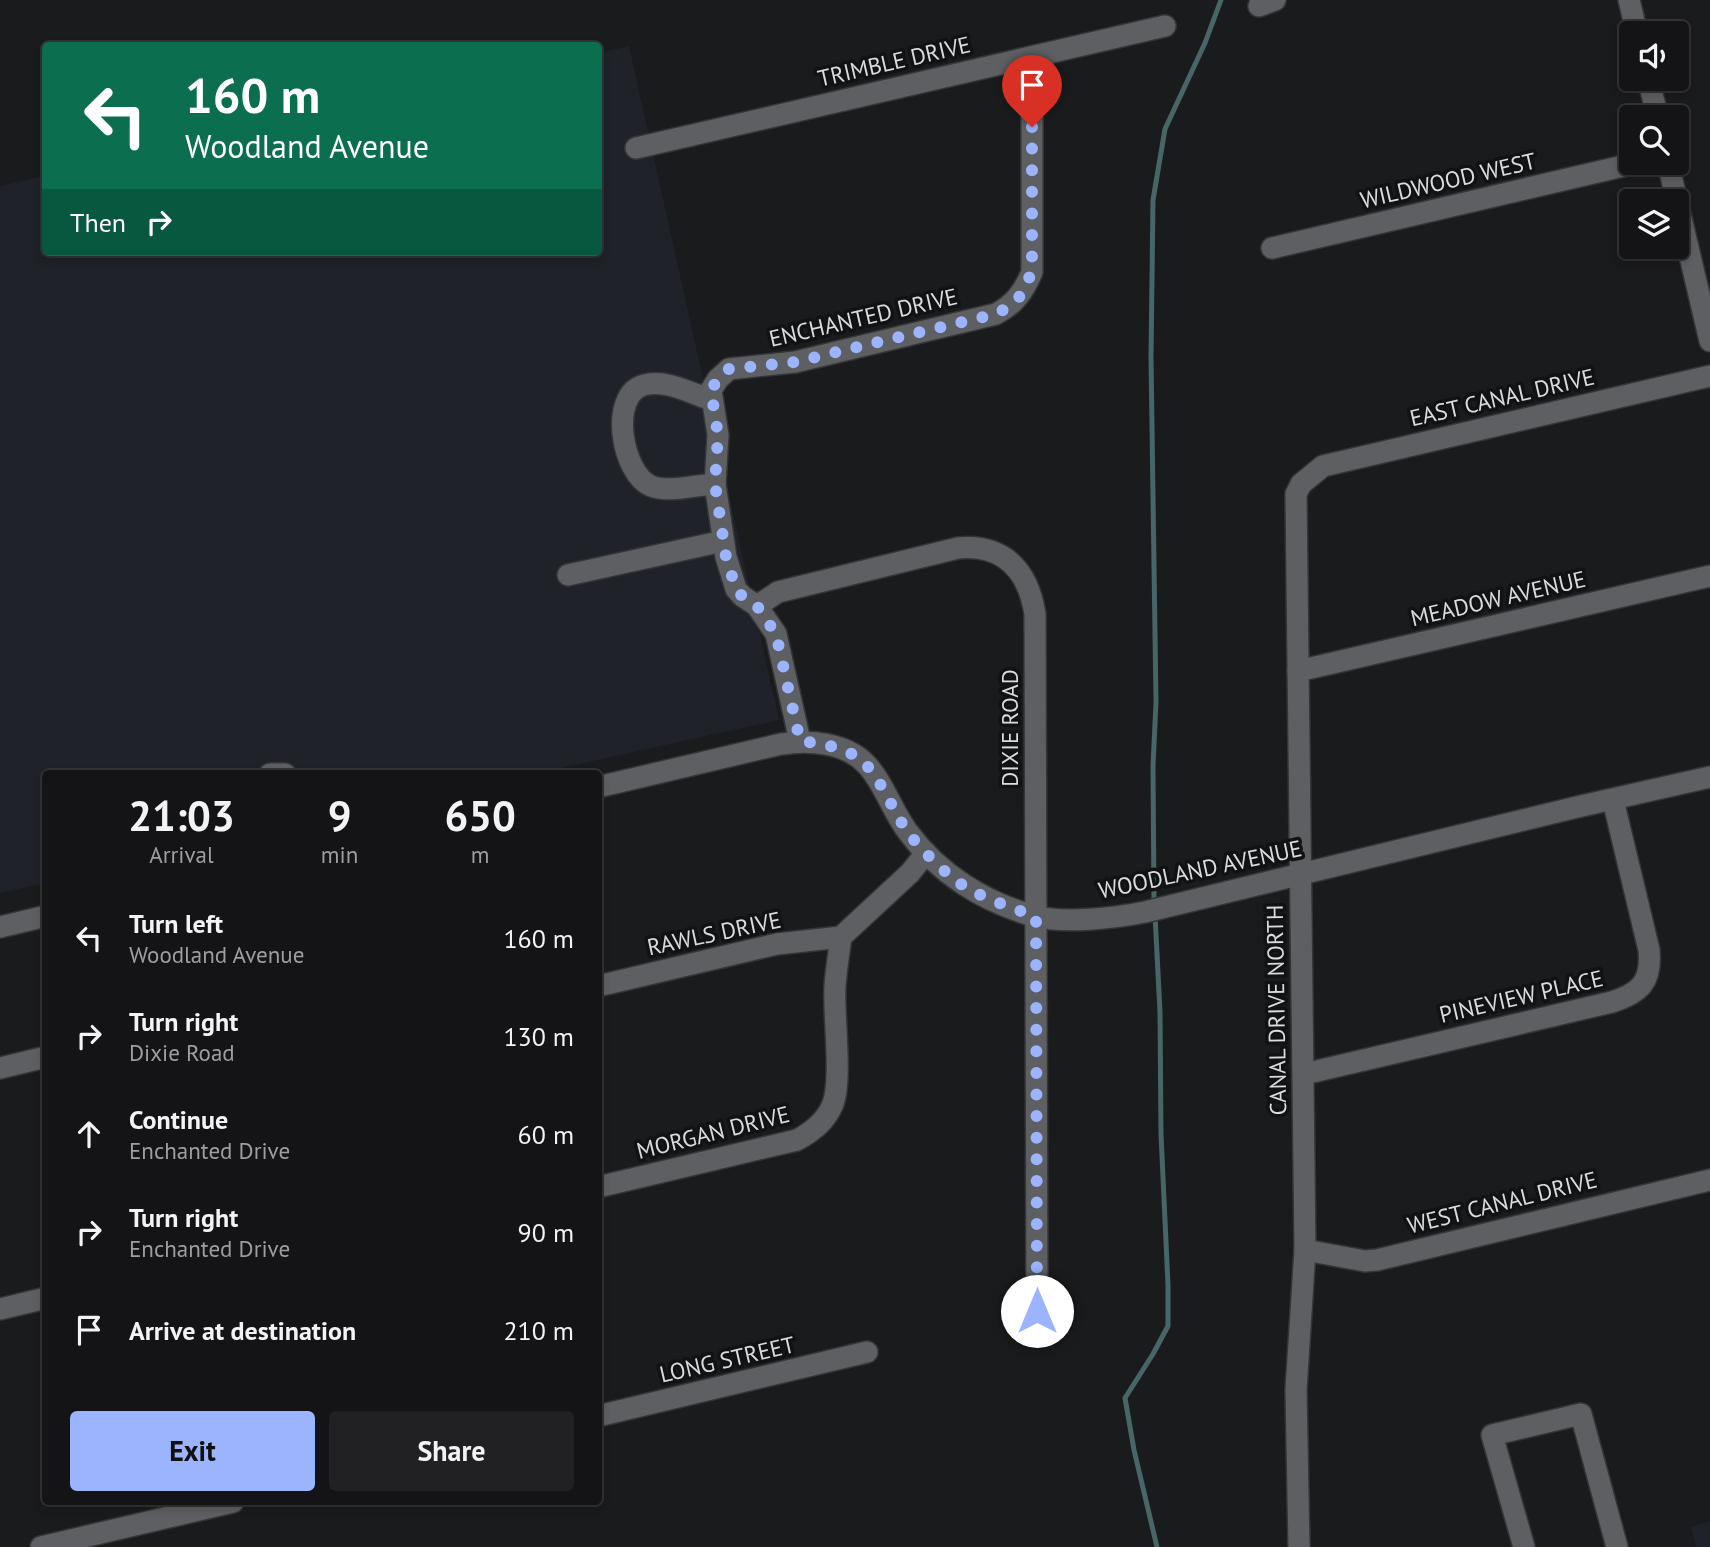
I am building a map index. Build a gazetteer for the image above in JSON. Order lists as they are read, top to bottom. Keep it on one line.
{"streets":{"street":["TRIMBLE DRIVE","WILDWOOD WEST","ENCHANTED DRIVE","EAST CANAL DRIVE","MEADOW AVENUE","DIXIE ROAD","WOODLAND AVENUE","RAWLS DRIVE","PINEVIEW PLACE","CANAL DRIVE NORTH","MORGAN DRIVE","WEST CANAL DRIVE","LONG STREET"]},"crossings":[["TRIMBLE DRIVE","ENCHANTED DRIVE"],["EAST CANAL DRIVE","CANAL DRIVE NORTH"],["MEADOW AVENUE","CANAL DRIVE NORTH"],["DIXIE ROAD","WOODLAND AVENUE"],["WOODLAND AVENUE","PINEVIEW PLACE"],["WOODLAND AVENUE","CANAL DRIVE NORTH"],["RAWLS DRIVE","MORGAN DRIVE"],["PINEVIEW PLACE","CANAL DRIVE NORTH"],["CANAL DRIVE NORTH","WEST CANAL DRIVE"]],"page":{"turn":["160 m","Woodland Avenue"],"then":"Then","eta":["21:03","Arrival","9","min","650","m"],"list":[{"name":"Turn left","note":"Woodland Avenue","value":"160 m"},{"name":"Turn right","note":"Dixie Road","value":"130 m"},{"name":"Continue","note":"Enchanted Drive","value":"60 m"},{"name":"Turn right","note":"Enchanted Drive","value":"90 m"},{"name":"Arrive at destination","value":"210 m"}],"buttons":["Exit","Share"]}}
